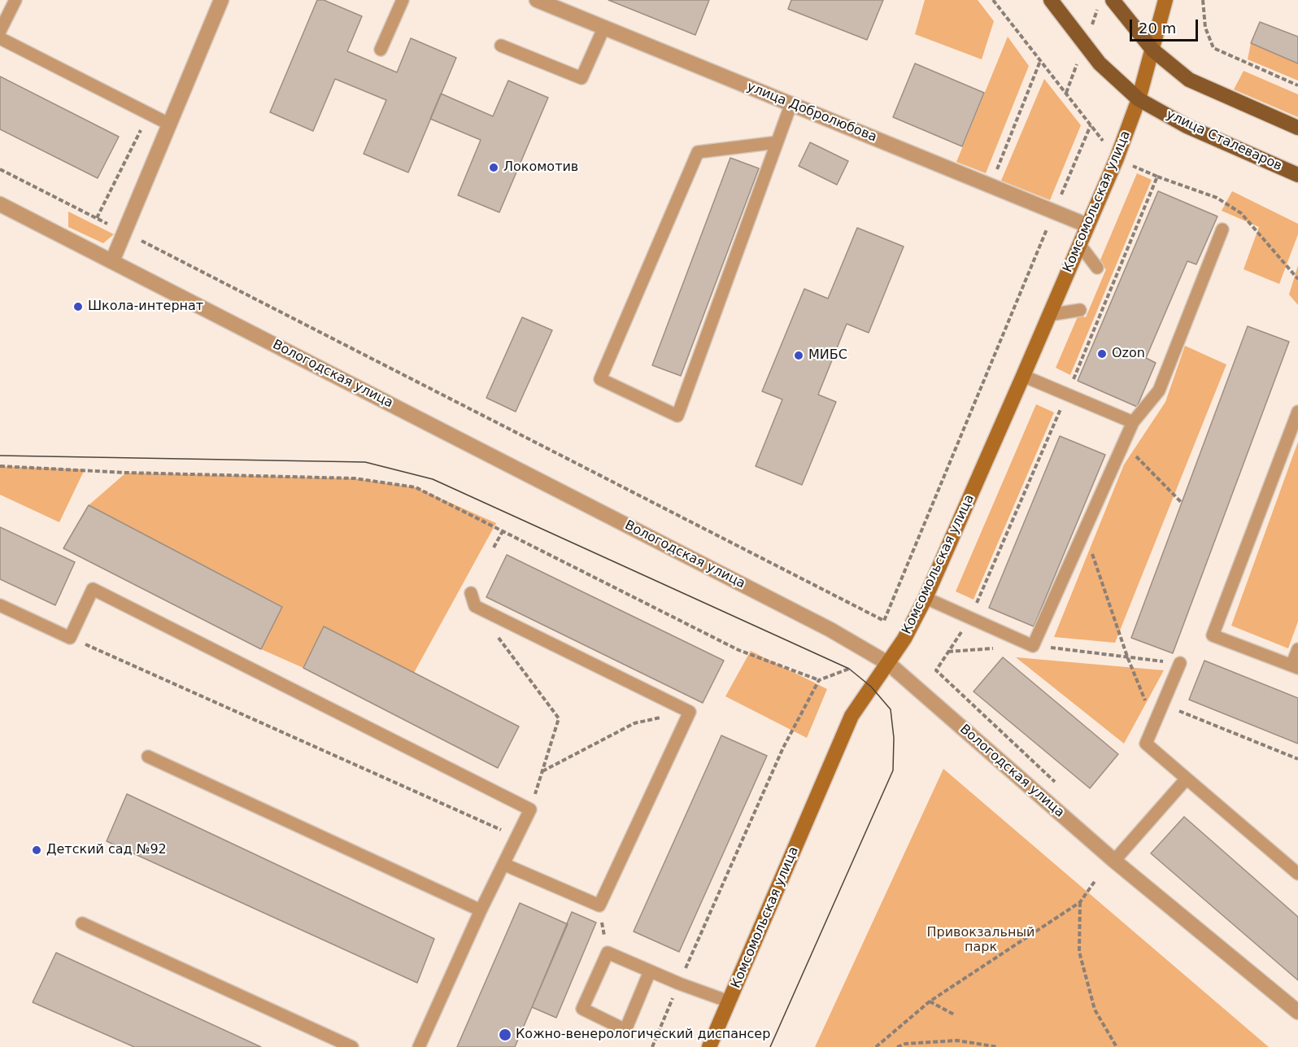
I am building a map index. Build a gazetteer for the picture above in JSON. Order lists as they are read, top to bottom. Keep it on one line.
{"streets":{"main road":["улица Сталеваров"],"street":["улица Добролюбова","Комсомольская улица","Вологодская улица"]},"crossings":[["улица Добролюбова","Комсомольская улица"],["улица Сталеваров","Комсомольская улица"],["Комсомольская улица","Вологодская улица"]],"parks":["Привокзальный парк"],"places":["Локомотив","Школа-интернат","Ozon","МИБС","Детский сад №92","Кожно-венерологический диспансер"],"scale_bar":"20 m"}
